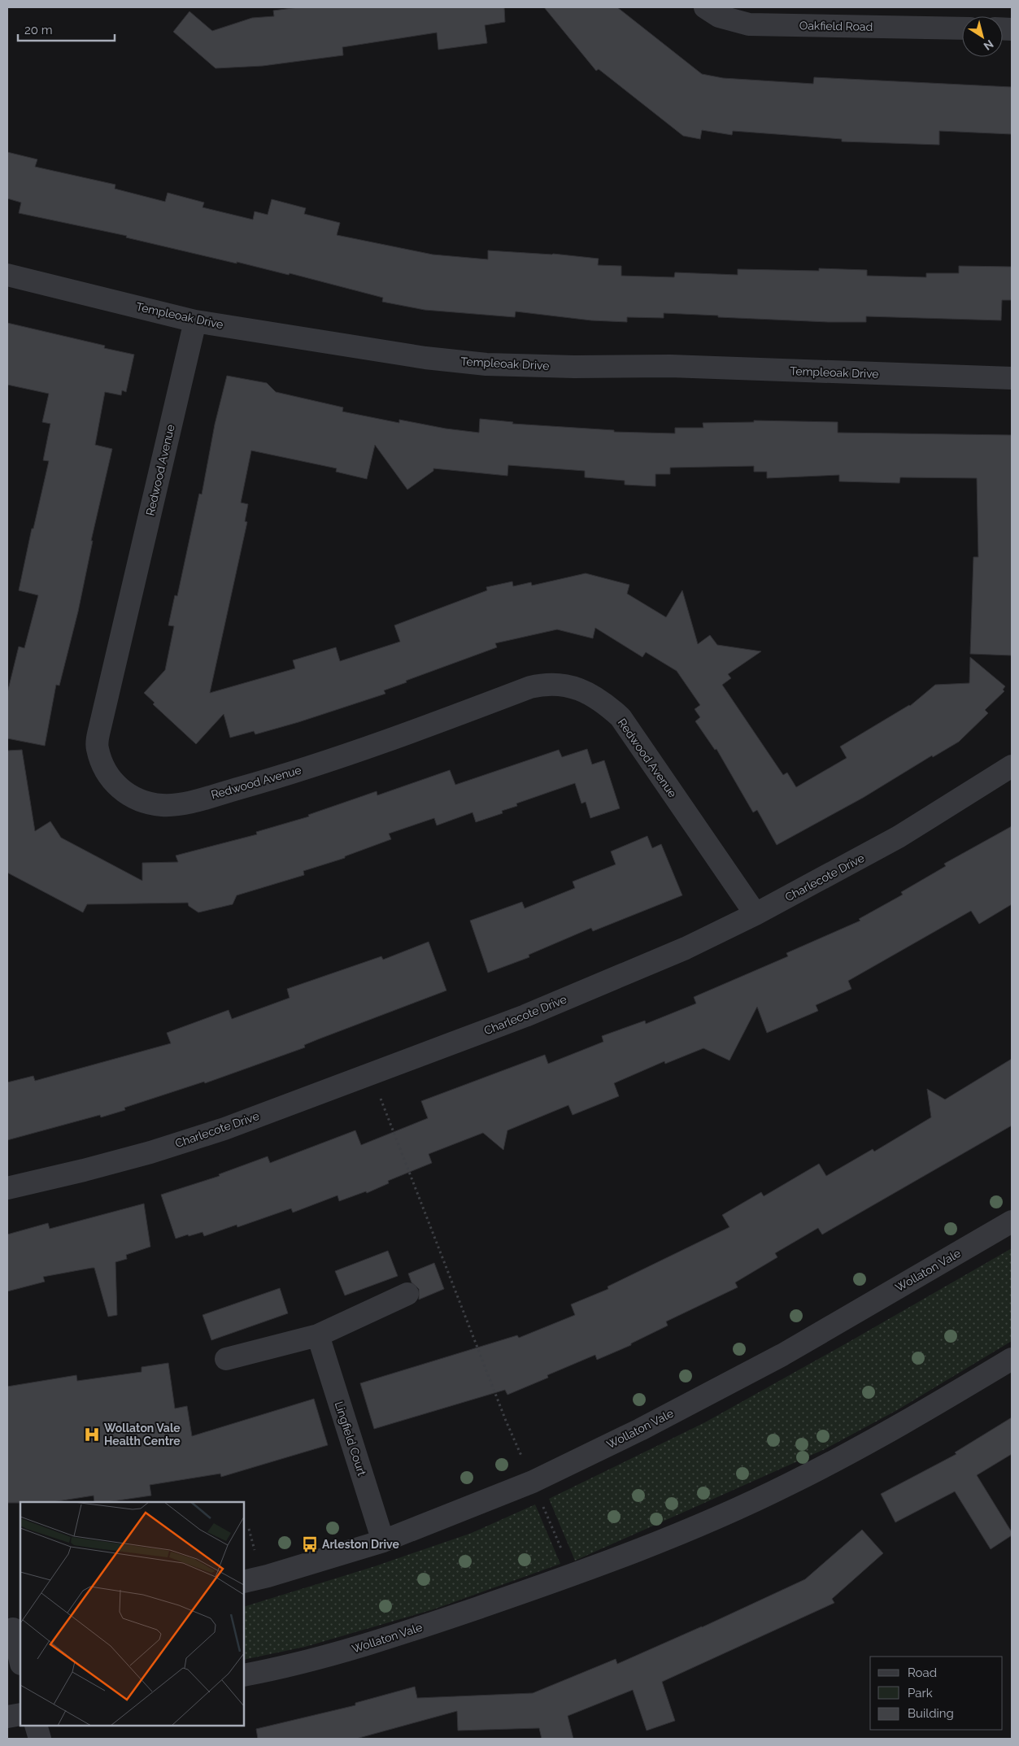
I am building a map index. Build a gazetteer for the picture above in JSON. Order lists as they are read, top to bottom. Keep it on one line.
{"streets":{"street":["Oakfield Road","Templeoak Drive","Redwood Avenue","Charlecote Drive","Wollaton Vale","Lingfield Court"]},"crossings":[["Templeoak Drive","Redwood Avenue"],["Redwood Avenue","Charlecote Drive"],["Wollaton Vale","Lingfield Court"]],"places":{"hospital":["Wollaton Vale Health Centre"],"bus stop":["Arleston Drive"]},"legend":["Road","Park","Building"],"scale_bar":"20 m","north":"bottom right"}
